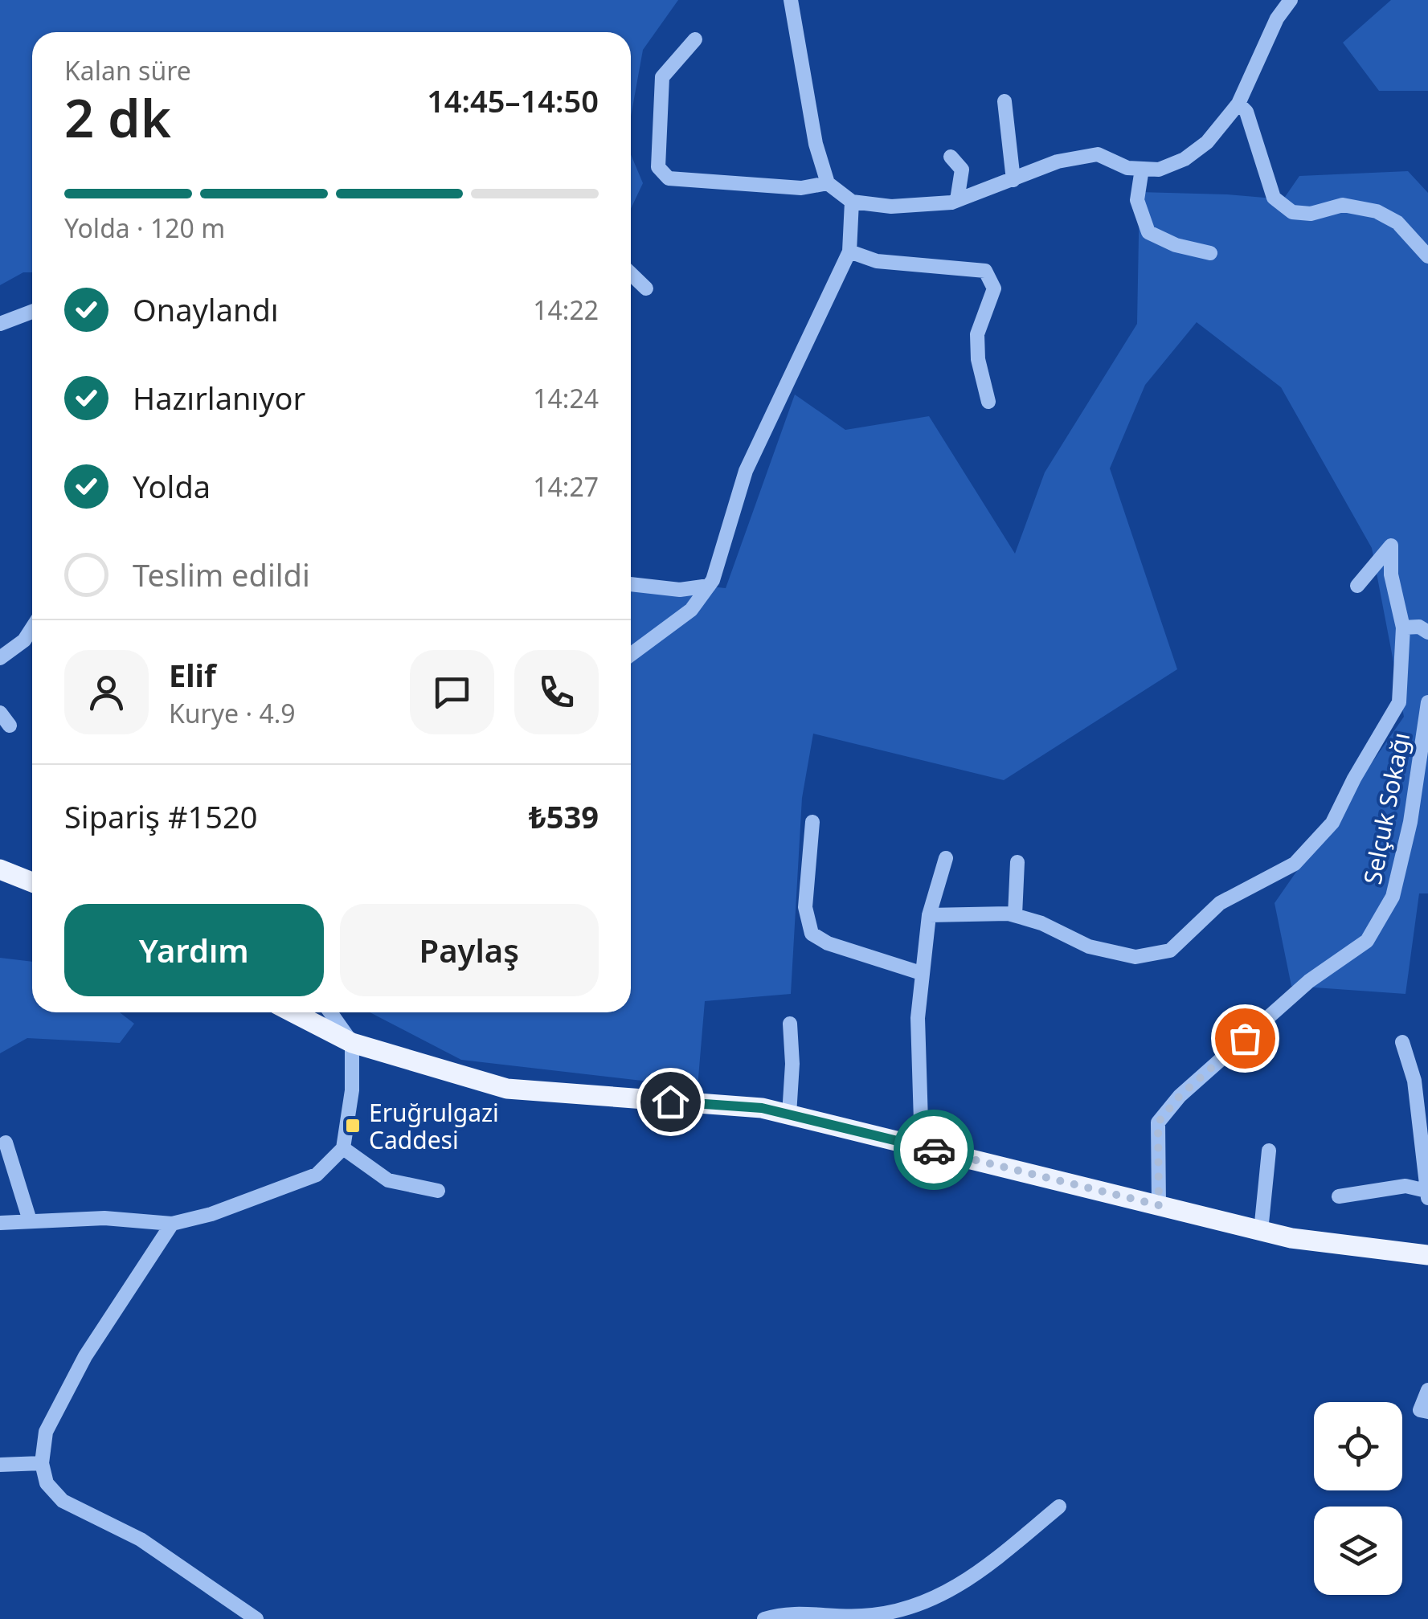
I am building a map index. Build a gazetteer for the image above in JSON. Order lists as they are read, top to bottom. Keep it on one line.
{"streets":{"street":["Selçuk Sokağı"]},"places":{"transit":["Eruğrulgazi Caddesi"]},"page":{"heading":["2 dk","Kalan süre","14:45–14:50"],"panel":["Elif","Kurye · 4.9","Sipariş #1520","₺539"],"bar":"Yolda · 120 m","list":[["Onaylandı","14:22"],["Hazırlanıyor","14:24"],["Yolda","14:27"],"Teslim edildi"],"buttons":["Yardım","Paylaş"]}}
